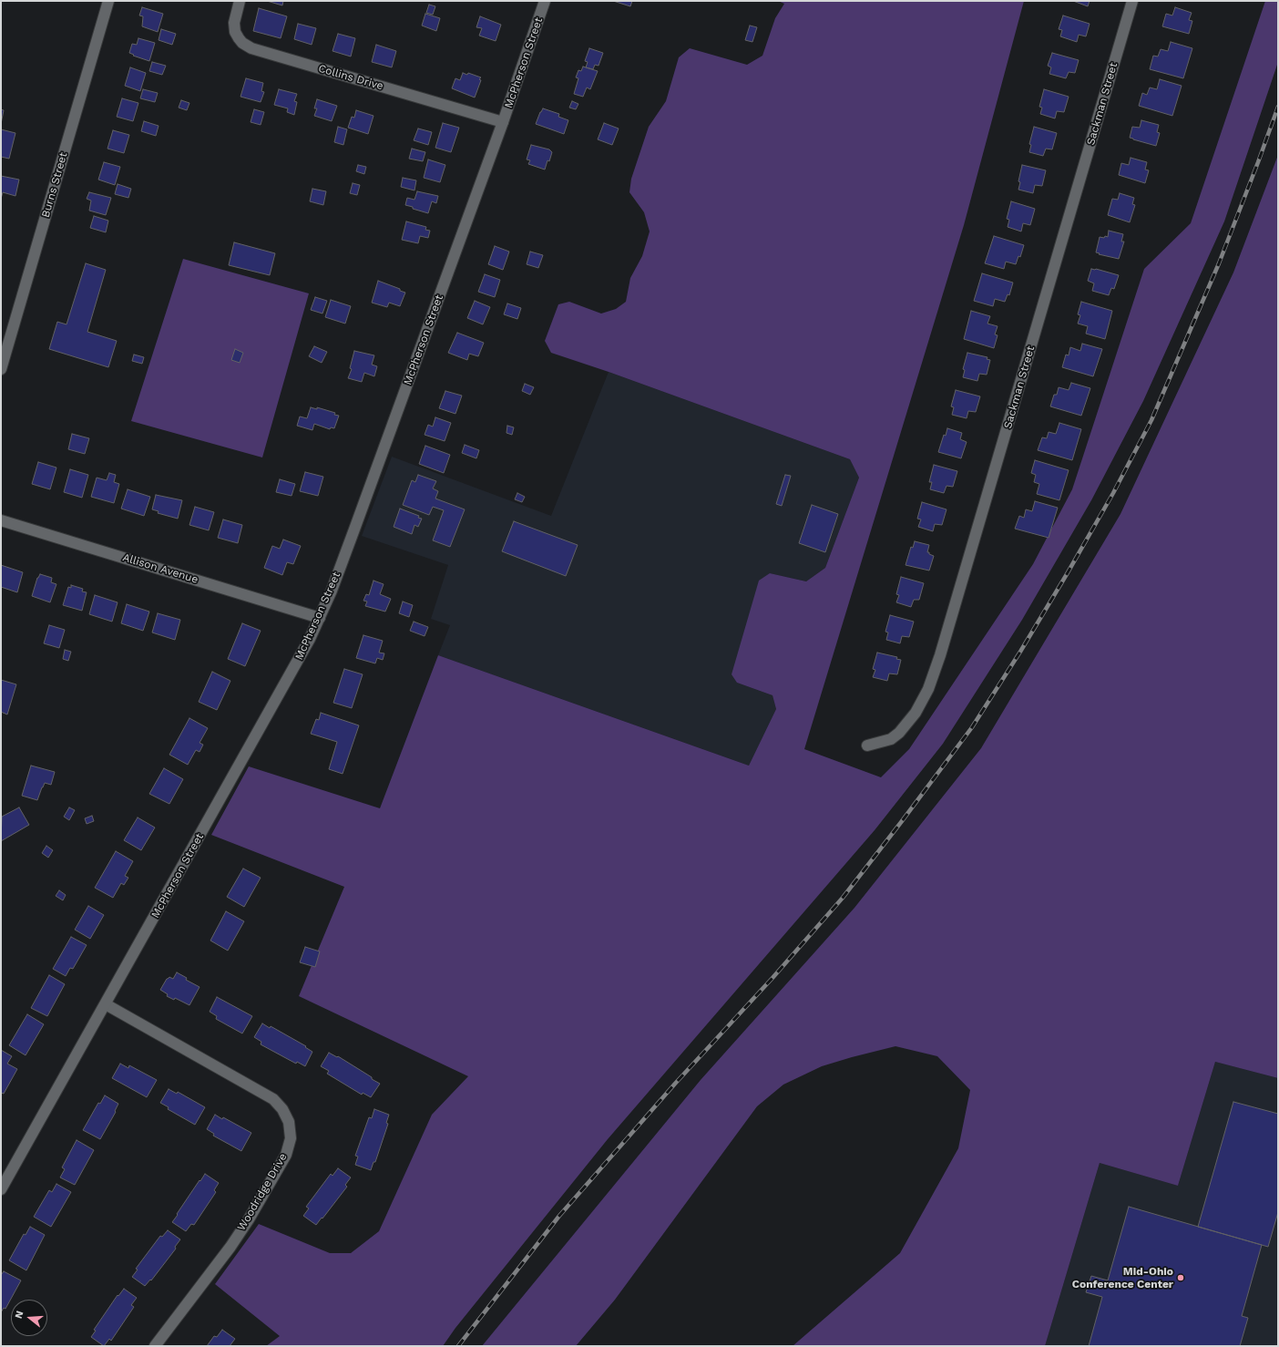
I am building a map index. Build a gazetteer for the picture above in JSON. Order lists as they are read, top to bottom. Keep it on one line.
{"streets":{"street":["McPherson Street","Collins Drive","Sackman Street","Burns Street","Allison Avenue","Woodridge Drive"]},"crossings":[["McPherson Street","Collins Drive"],["McPherson Street","Allison Avenue"],["McPherson Street","Woodridge Drive"]],"places":["Mid-Ohio Conference Center"],"north":"left"}
